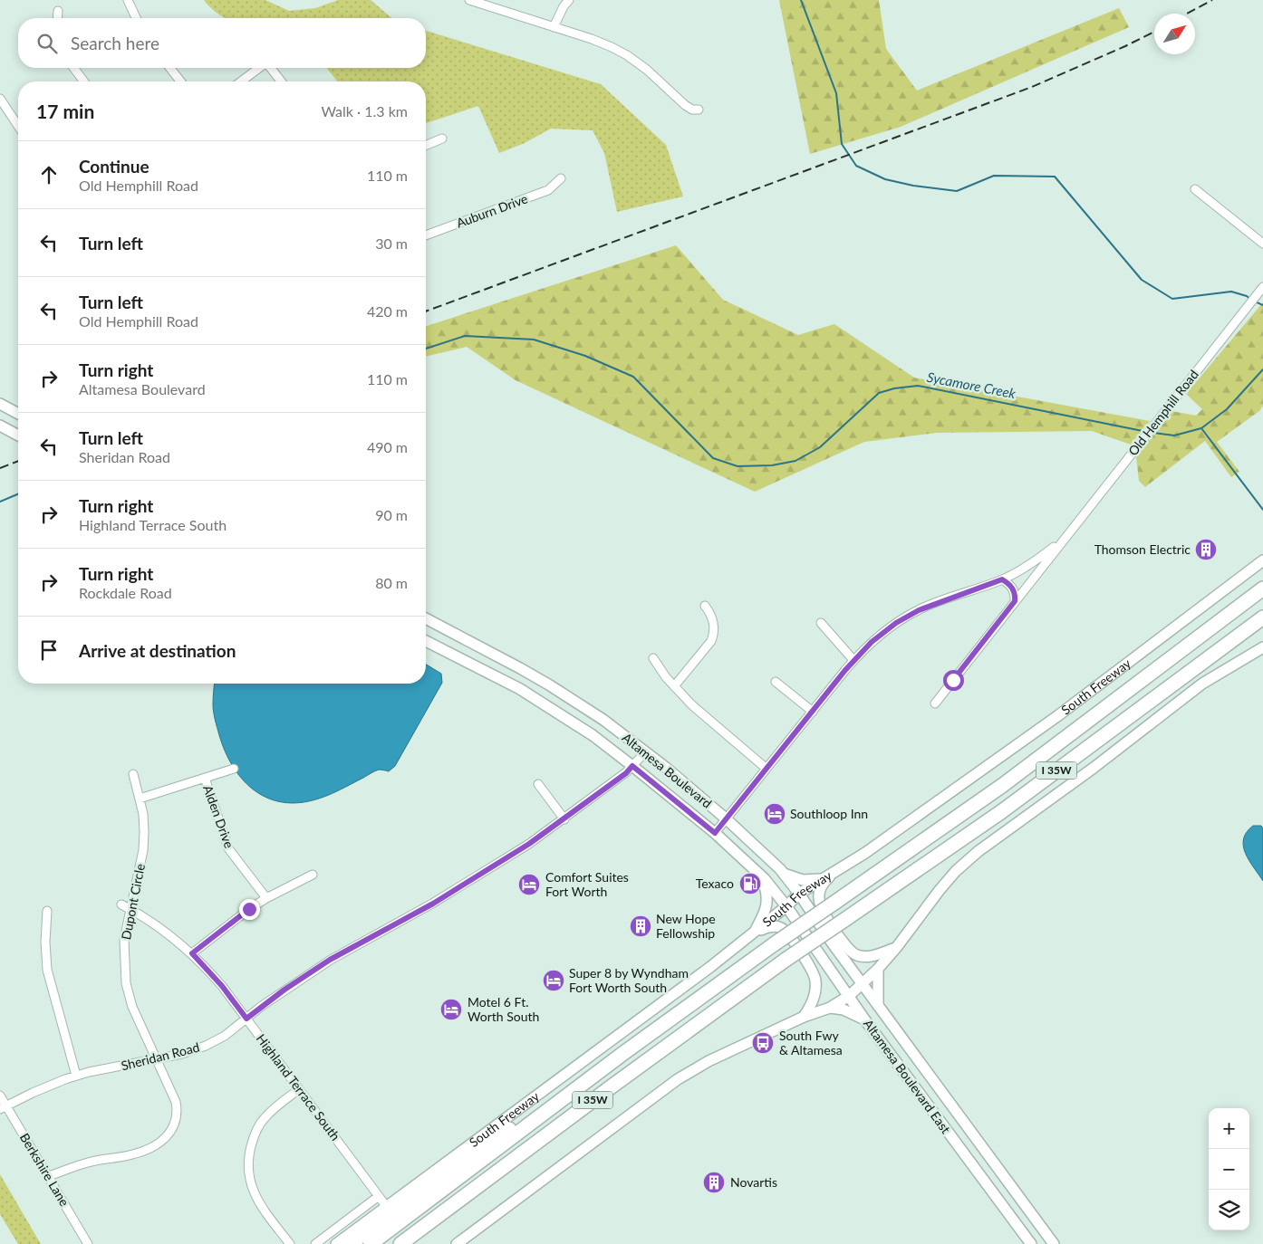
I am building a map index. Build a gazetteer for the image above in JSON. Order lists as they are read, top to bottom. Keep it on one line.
{"streets":{"highway":["South Freeway","I 35W"],"main road":["Altamesa Boulevard","Altamesa Boulevard East"],"street":["Auburn Drive","Old Hemphill Road","Alden Drive","Dupont Circle","Sheridan Road","Highland Terrace South","Berkshire Lane"]},"crossings":[["Old Hemphill Road","Altamesa Boulevard"],["South Freeway","Altamesa Boulevard"],["South Freeway","Altamesa Boulevard East"],["South Freeway","Highland Terrace South"],["Altamesa Boulevard","Sheridan Road"],["Altamesa Boulevard","Altamesa Boulevard East"],["Dupont Circle","Sheridan Road"],["Dupont Circle","Highland Terrace South"],["Dupont Circle","Berkshire Lane"],["Sheridan Road","Highland Terrace South"],["Sheridan Road","Berkshire Lane"]],"water":["Sycamore Creek"],"places":{"building":["Thomson Electric","New Hope Fellowship","Novartis"],"hotel":["Southloop Inn","Comfort Suites Fort Worth","Super 8 by Wyndham Fort Worth South","Motel 6 Ft. Worth South"],"fuel station":["Texaco"],"bus stop":["South Fwy & Altamesa"]},"north":"top right","page":{"search":"Search here","heading":["17 min","Walk · 1.3 km"],"list":[["Continue","Old Hemphill Road","110 m"],["Turn left","30 m"],["Turn left","Old Hemphill Road","420 m"],["Turn right","Altamesa Boulevard","110 m"],["Turn left","Sheridan Road","490 m"],["Turn right","Highland Terrace South","90 m"],["Turn right","Rockdale Road","80 m"],"Arrive at destination"],"map_buttons":["+","−"]}}
